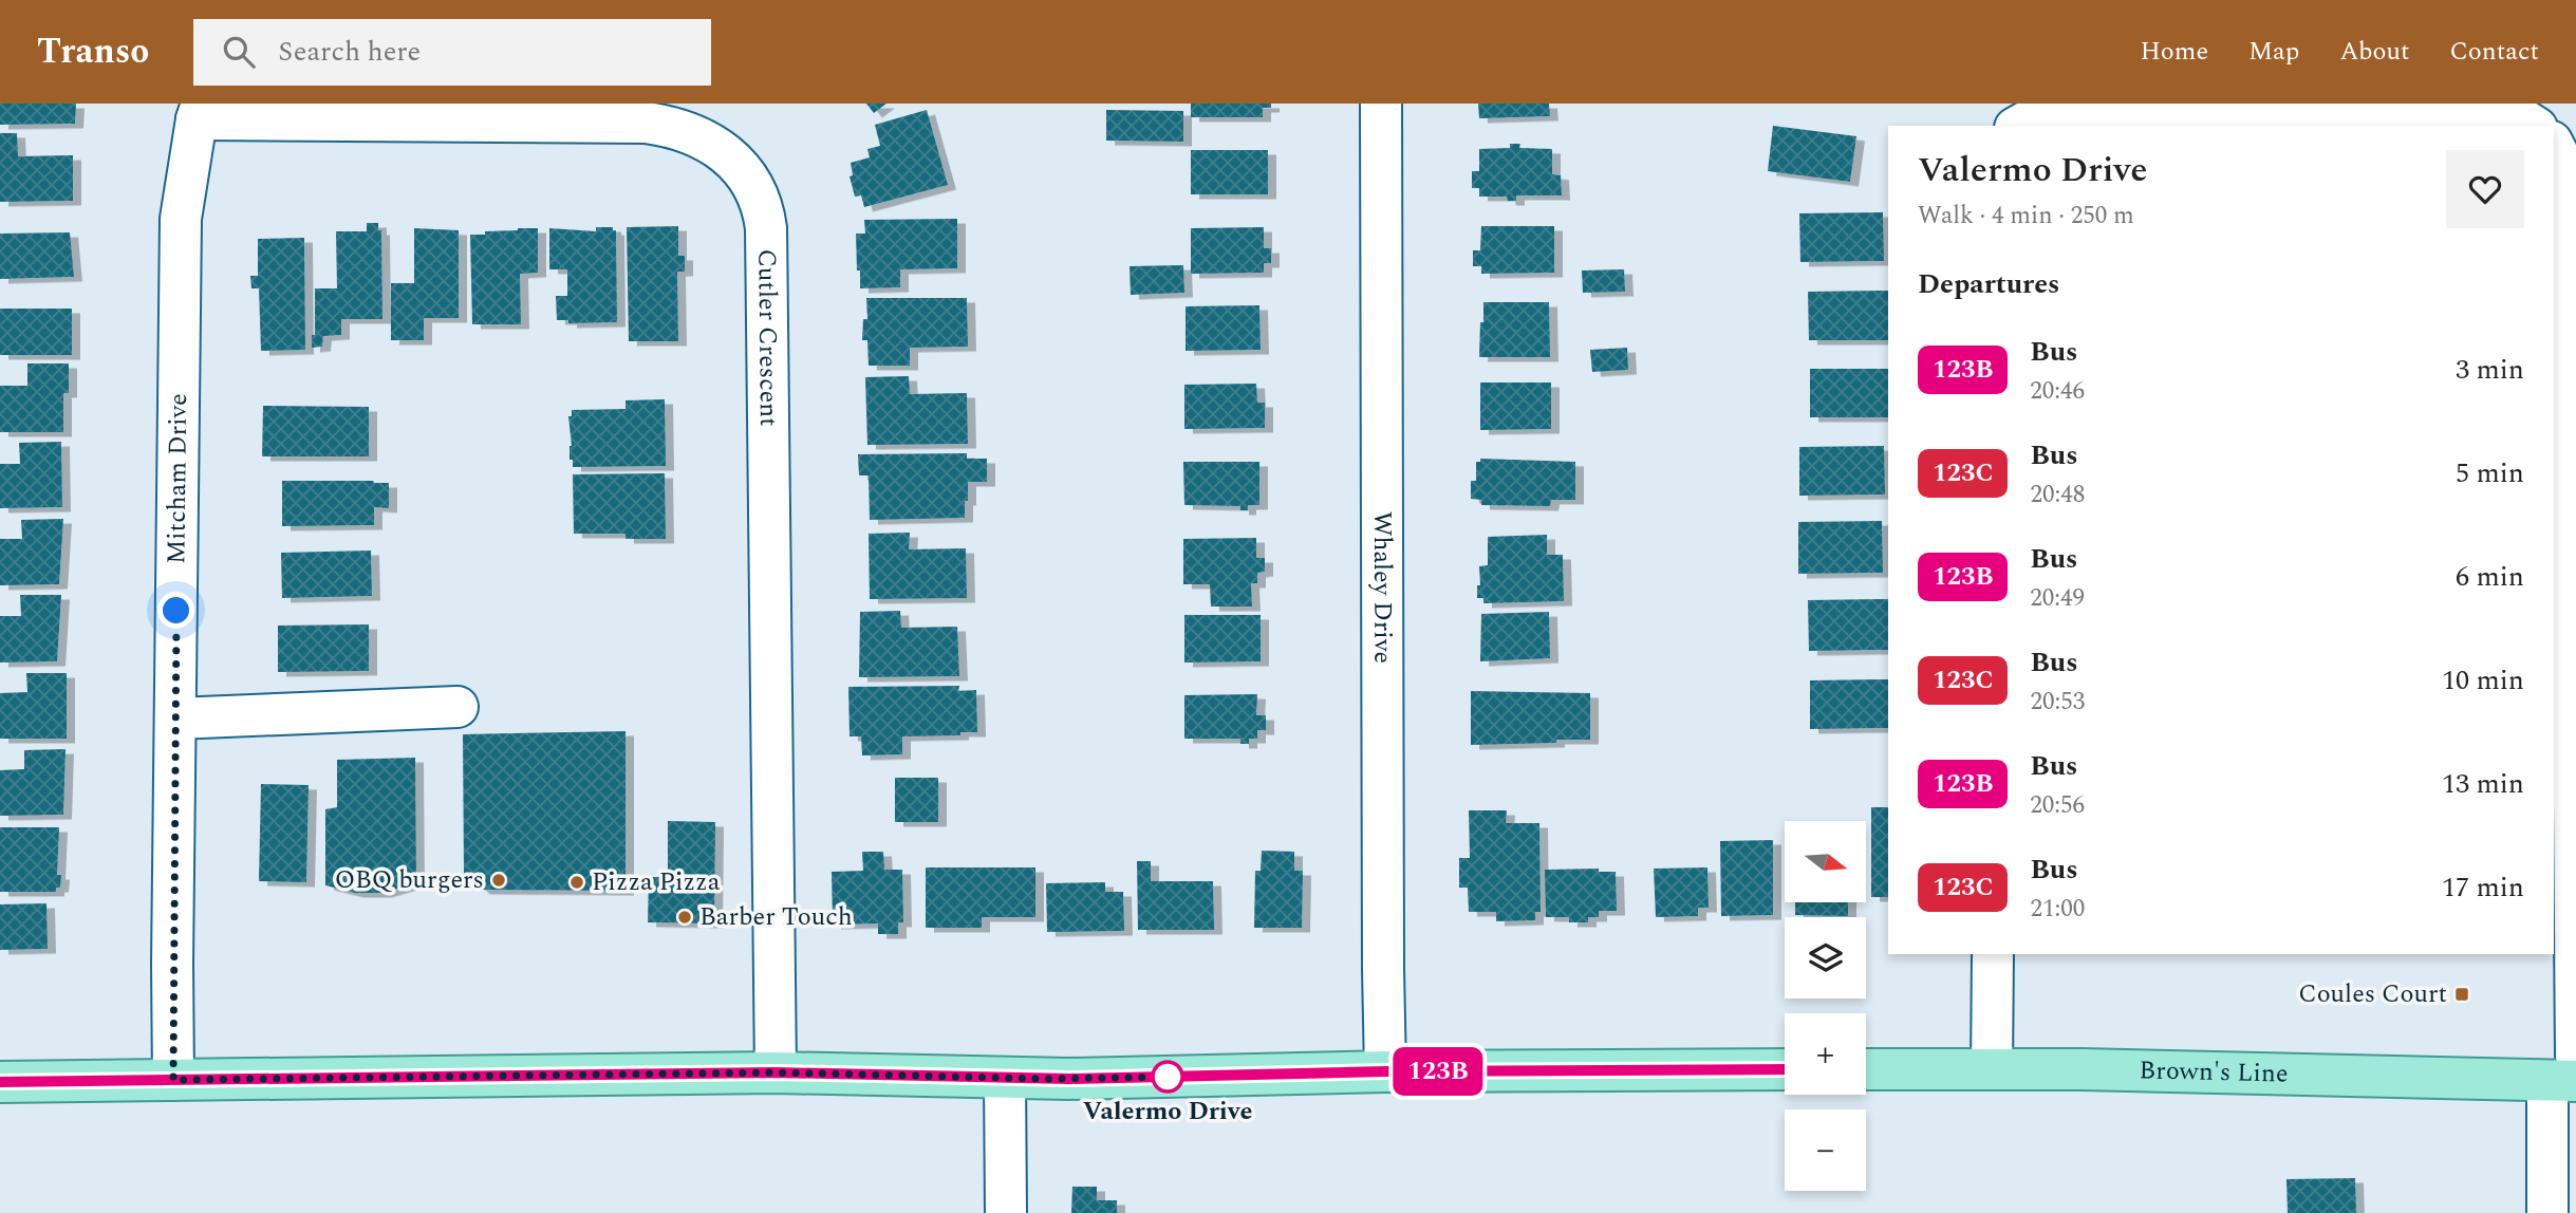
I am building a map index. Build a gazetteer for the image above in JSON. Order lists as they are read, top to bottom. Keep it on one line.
{"streets":{"main road":["Brown's Line"],"street":["Cutler Crescent","Mitcham Drive","Whaley Drive"]},"crossings":[["Cutler Crescent","Mitcham Drive"]],"places":{"other":["OBQ burgers","Pizza Pizza","Barber Touch","Valermo Drive"],"transit":["Coules Court"]},"lines":["bus line 123B"],"north":"right","page":{"header":"Transo","search":"Search here","nav":["Home","Map","About","Contact"],"on_map":"123B","heading":[["Valermo Drive","Walk · 4 min · 250 m"],"Departures"],"list":[{"mark":"123B","name":"Bus","note":"20:46","value":"3 min"},{"mark":"123C","name":"Bus","note":"20:48","value":"5 min"},{"mark":"123B","name":"Bus","note":"20:49","value":"6 min"},{"mark":"123C","name":"Bus","note":"20:53","value":"10 min"},{"mark":"123B","name":"Bus","note":"20:56","value":"13 min"},{"mark":"123C","name":"Bus","note":"21:00","value":"17 min"}],"map_buttons":["+","−"]}}
